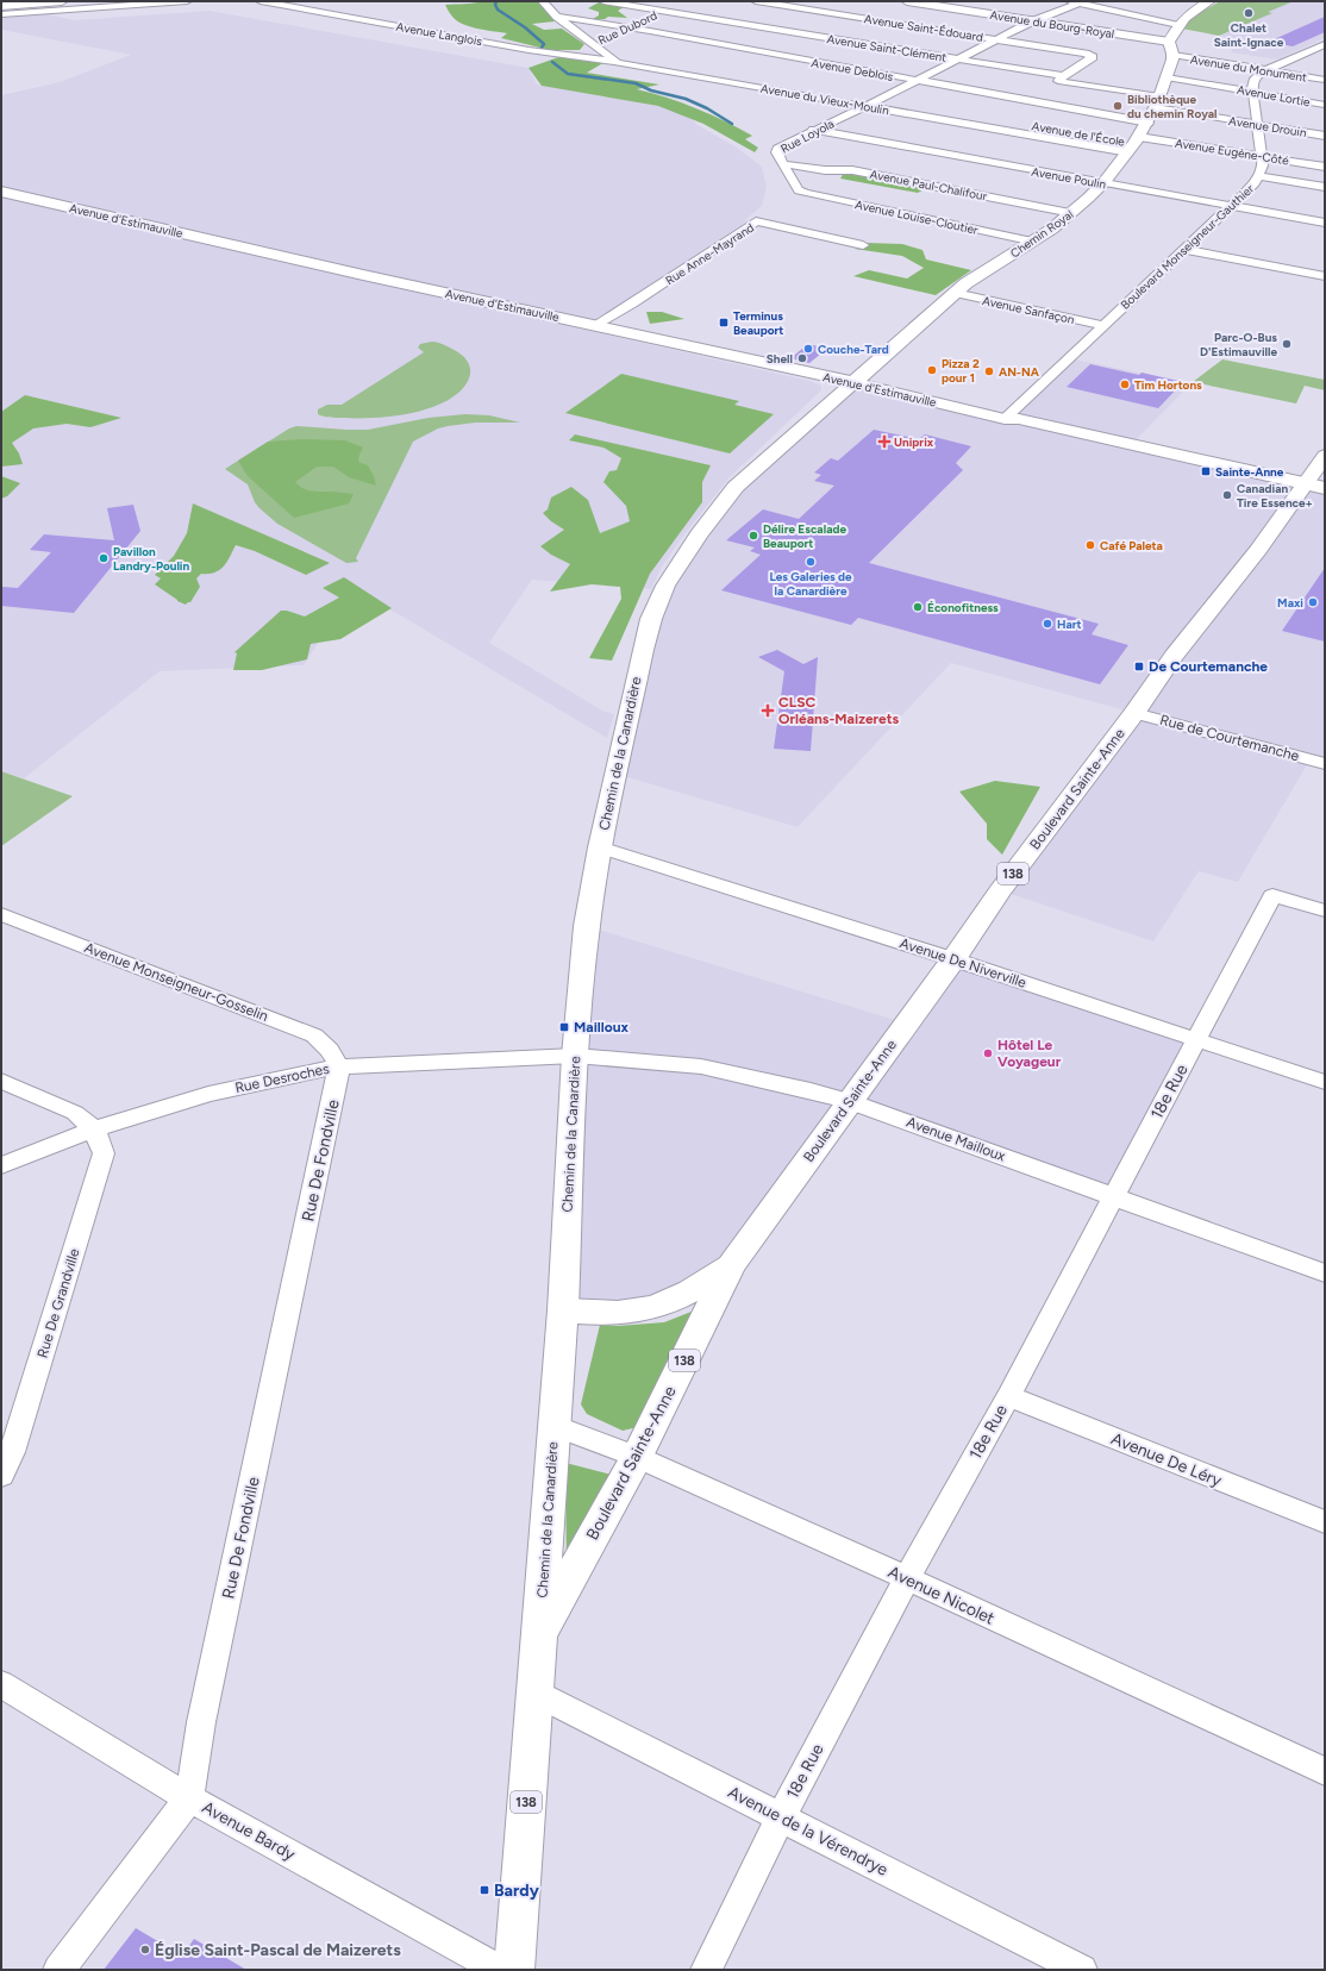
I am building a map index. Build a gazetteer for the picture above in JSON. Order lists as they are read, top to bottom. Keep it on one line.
{"streets":{"main road":["Avenue du Bourg-Royal","Avenue d'Estimauville","Chemin Royal","Chemin de la Canardière","Boulevard Sainte-Anne","138"],"street":["Rue Dubord","Avenue Saint-Édouard","Avenue Langlois","Avenue Saint-Clément","Avenue du Monument","Avenue Deblois","Avenue Lortie","Avenue du Vieux-Moulin","Avenue Drouin","Avenue de l'École","Rue Loyola","Avenue Eugène-Côté","Avenue Poulin","Avenue Paul-Chalifour","Avenue Louise-Cloutier","Boulevard Monseigneur-Gauthier","Rue Anne-Mayrand","Avenue Sanfaçon","Rue de Courtemanche","Avenue De Niverville","Avenue Monseigneur-Gosselin","Rue Desroches","18e Rue","Avenue Mailloux","Rue De Fondville","Rue De Grandville","Avenue De Léry","Avenue Nicolet","Avenue Bardy","Avenue de la Vérendrye"]},"crossings":[["Avenue du Bourg-Royal","Rue Loyola"],["Avenue du Bourg-Royal","Chemin Royal"],["Rue Dubord","Avenue Langlois"],["Rue Dubord","Avenue Saint-Clément"],["Rue Dubord","Avenue Deblois"],["Rue Dubord","Avenue du Vieux-Moulin"],["Avenue Saint-Édouard","Avenue Saint-Clément"],["Avenue Saint-Édouard","Rue Loyola"],["Avenue Langlois","Avenue du Vieux-Moulin"],["Avenue Saint-Clément","Avenue Drouin"],["Avenue Saint-Clément","Rue Loyola"],["Avenue Saint-Clément","Chemin Royal"],["Avenue du Monument","Chemin Royal"],["Avenue Deblois","Avenue du Vieux-Moulin"],["Avenue Deblois","Rue Loyola"],["Avenue Deblois","Chemin Royal"],["Avenue Lortie","Chemin Royal"],["Avenue Lortie","Boulevard Monseigneur-Gauthier"],["Avenue du Vieux-Moulin","Avenue de l'École"],["Avenue du Vieux-Moulin","Rue Loyola"],["Avenue du Vieux-Moulin","Avenue Eugène-Côté"],["Avenue du Vieux-Moulin","Chemin Royal"],["Avenue Drouin","Chemin Royal"],["Avenue Drouin","Boulevard Monseigneur-Gauthier"],["Avenue de l'École","Avenue Eugène-Côté"],["Avenue de l'École","Chemin Royal"],["Rue Loyola","Avenue Poulin"],["Rue Loyola","Avenue Paul-Chalifour"],["Rue Loyola","Avenue Louise-Cloutier"],["Avenue Eugène-Côté","Chemin Royal"],["Avenue Eugène-Côté","Boulevard Monseigneur-Gauthier"],["Avenue Poulin","Chemin Royal"],["Avenue Poulin","Boulevard Monseigneur-Gauthier"],["Avenue Paul-Chalifour","Chemin Royal"],["Avenue Louise-Cloutier","Chemin Royal"],["Avenue d'Estimauville","Chemin Royal"],["Avenue d'Estimauville","Boulevard Monseigneur-Gauthier"],["Avenue d'Estimauville","Rue Anne-Mayrand"],["Avenue d'Estimauville","Chemin de la Canardière"],["Avenue d'Estimauville","Boulevard Sainte-Anne"],["Chemin Royal","Avenue Sanfaçon"],["Chemin Royal","Chemin de la Canardière"],["Boulevard Monseigneur-Gauthier","Avenue Sanfaçon"],["Rue de Courtemanche","Boulevard Sainte-Anne"],["Chemin de la Canardière","Boulevard Sainte-Anne"],["Chemin de la Canardière","Avenue De Niverville"],["Chemin de la Canardière","Rue Desroches"],["Chemin de la Canardière","Avenue Mailloux"],["Chemin de la Canardière","Avenue Nicolet"],["Chemin de la Canardière","Avenue de la Vérendrye"],["Boulevard Sainte-Anne","Avenue De Niverville"],["Boulevard Sainte-Anne","Avenue Mailloux"],["Boulevard Sainte-Anne","Avenue Nicolet"],["Avenue De Niverville","18e Rue"],["Avenue Monseigneur-Gosselin","Rue Desroches"],["Avenue Monseigneur-Gosselin","Rue De Fondville"],["Rue Desroches","Avenue Mailloux"],["Rue Desroches","Rue De Fondville"],["Rue Desroches","Rue De Grandville"],["18e Rue","Avenue Mailloux"],["18e Rue","Avenue De Léry"],["18e Rue","Avenue Nicolet"],["18e Rue","Avenue de la Vérendrye"],["Rue De Fondville","Avenue Bardy"]],"places":{"other":["Chalet Saint-Ignace","Bibliothèque du chemin Royal","Parc-O-Bus D'Estimauville","Couche-Tard","Shell","Pizza 2 pour 1","AN-NA","Tim Hortons","Canadian Tire Essence+","Délire Escalade Beauport","Café Paleta","Pavillon Landry-Poulin","Les Galeries de la Canardière","Maxi","Éconofitness","Hart","Hôtel Le Voyageur","Église Saint-Pascal de Maizerets"],"transit":["Terminus Beauport","Sainte-Anne","De Courtemanche","Mailloux","Bardy"],"health":["Uniprix","CLSC Orléans-Maizerets"]}}
